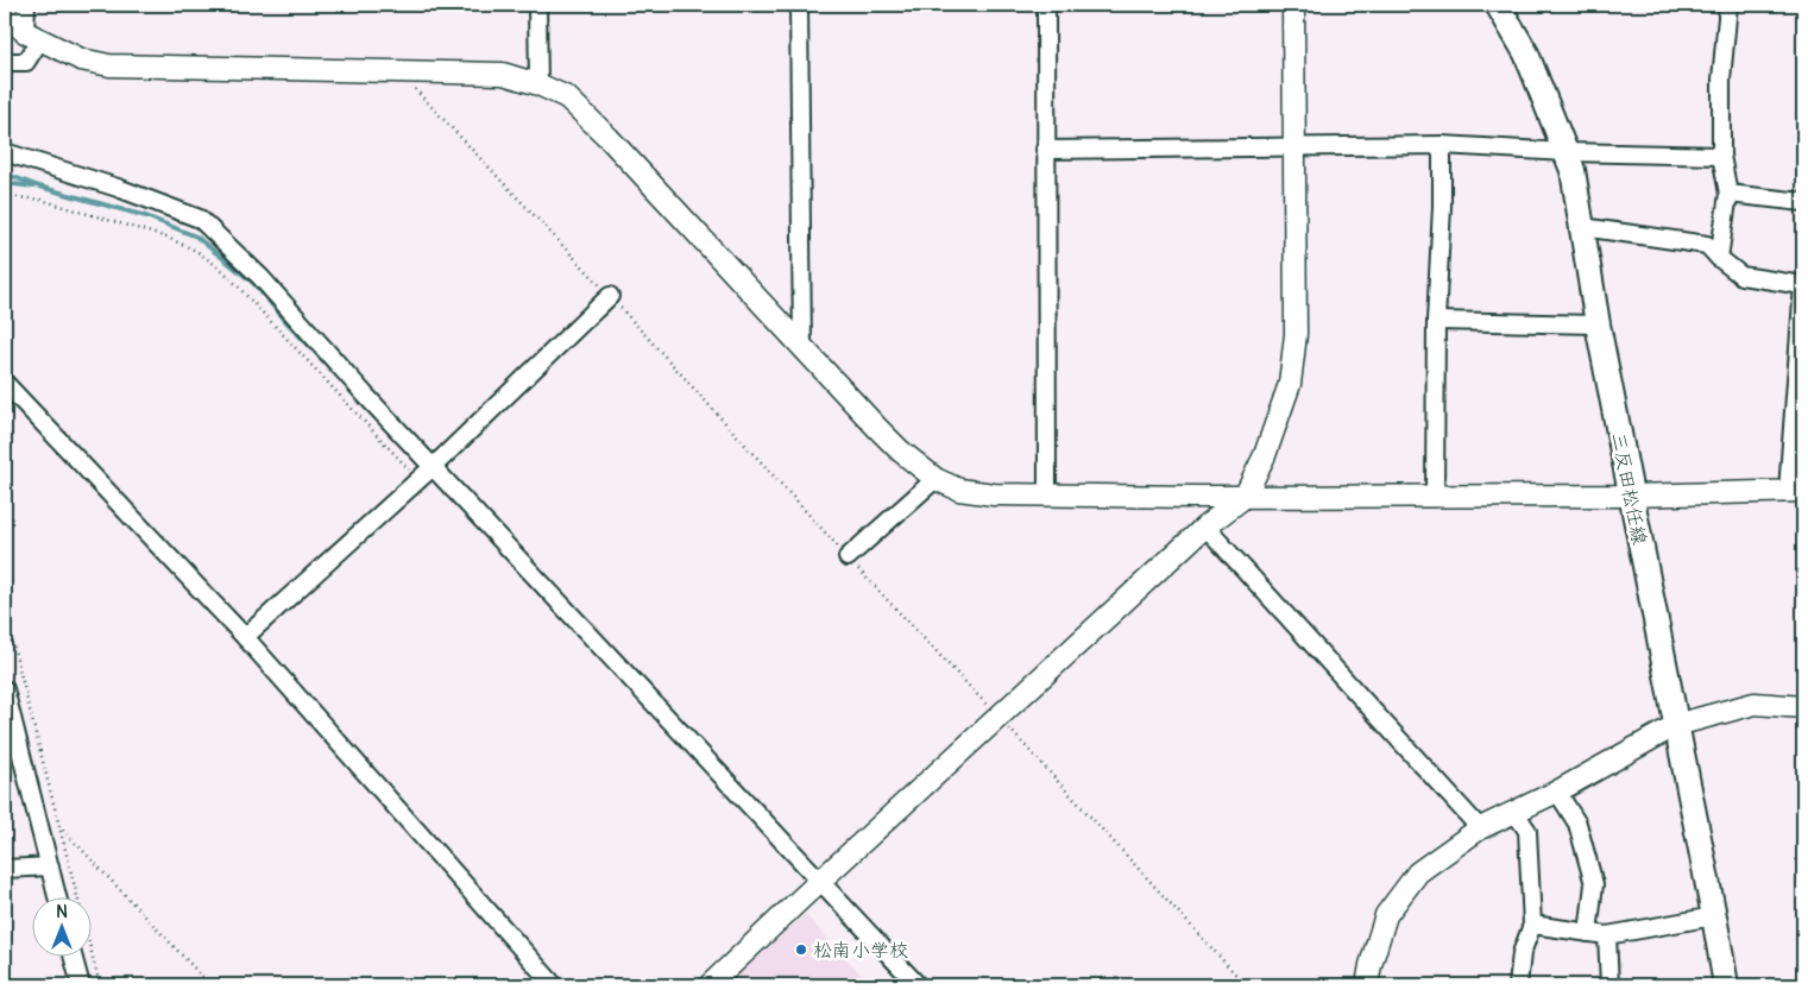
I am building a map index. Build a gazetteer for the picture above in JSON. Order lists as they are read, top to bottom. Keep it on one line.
{"streets":{"main road":["三反田松任線"]},"places":["松南小学校"],"north":"top"}
